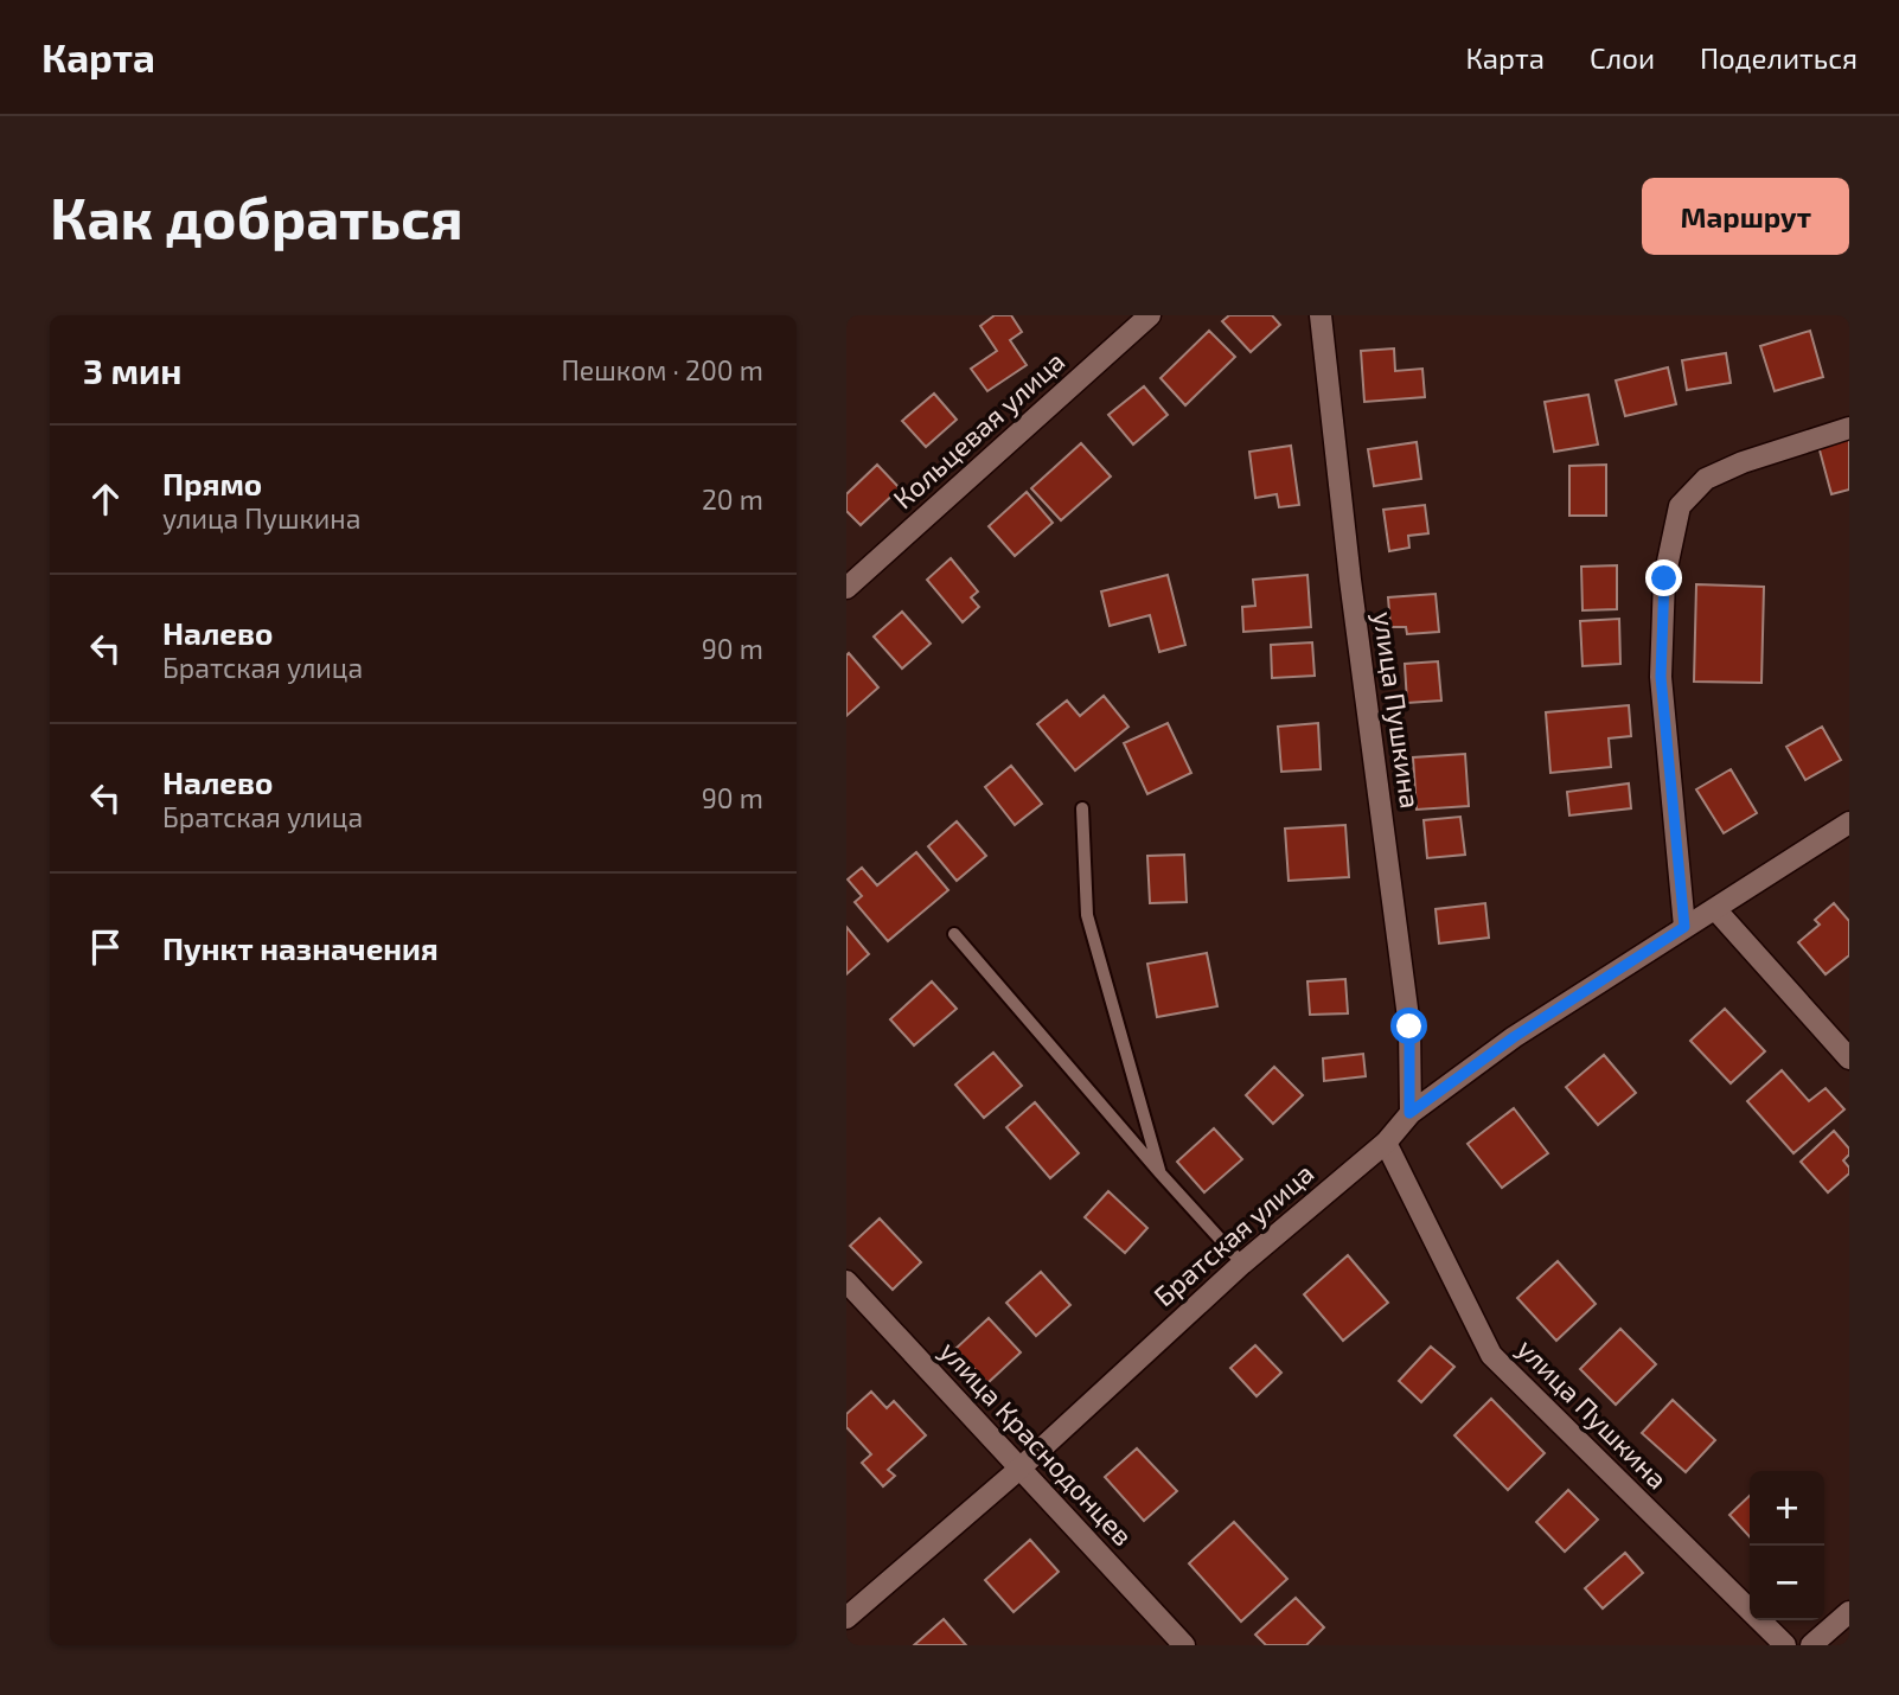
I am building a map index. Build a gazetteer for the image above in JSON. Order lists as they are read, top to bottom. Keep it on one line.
{"streets":{"street":["Кольцевая улица","улица Пушкина","Братская улица","улица Краснодонцев"]},"crossings":[["улица Пушкина","Братская улица"],["Братская улица","улица Краснодонцев"]],"page":{"header":"Карта","nav":["Карта","Слои","Поделиться"],"buttons":"Маршрут","title":"Как добраться","heading":["3 мин","Пешком · 200 m"],"list":[["Прямо","улица Пушкина","20 m"],["Налево","Братская улица","90 m"],["Налево","Братская улица","90 m"],"Пункт назначения"],"map_buttons":["+","−"]}}
